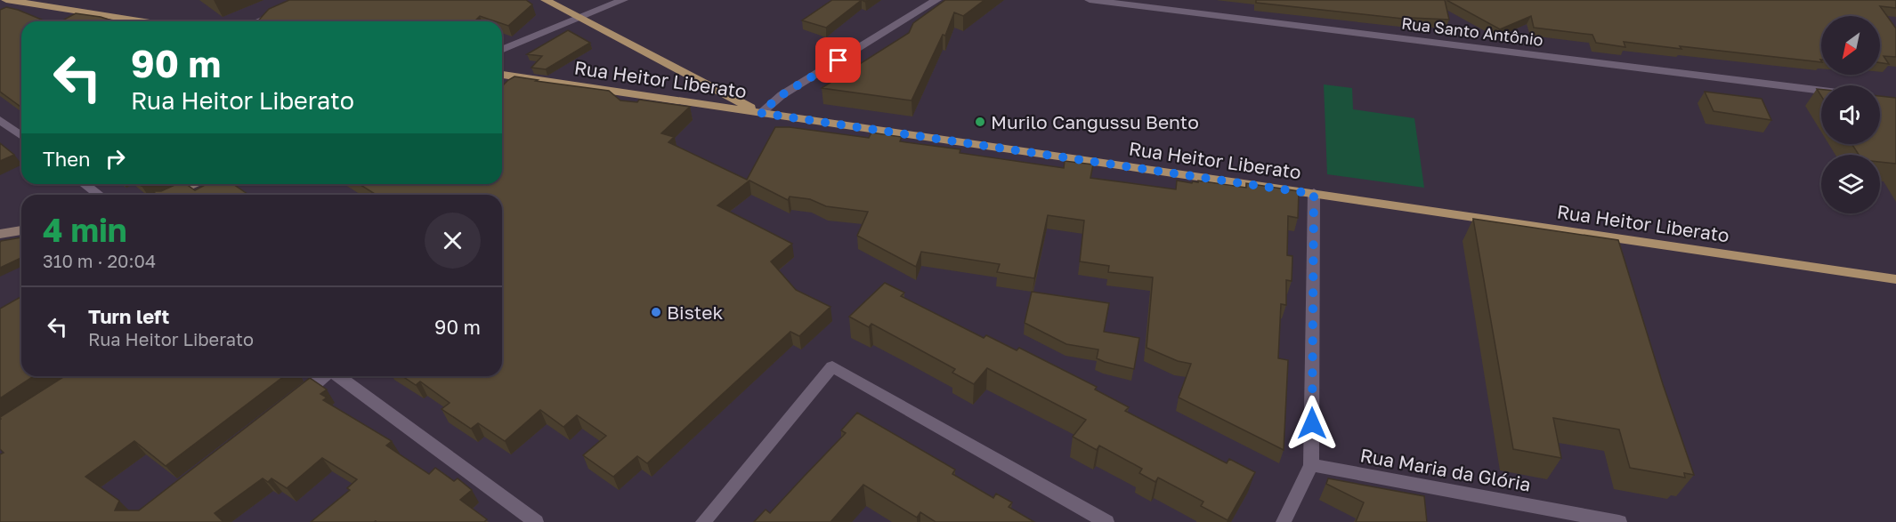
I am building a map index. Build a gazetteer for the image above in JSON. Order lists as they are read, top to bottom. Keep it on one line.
{"streets":{"main road":["Rua Heitor Liberato"],"street":["Rua Santo Antônio","Rua Maria da Glória"]},"places":["Murilo Cangussu Bento","Bistek"],"north":"bottom left","page":{"turn":["90 m","Rua Heitor Liberato"],"then":"Then","heading":["4 min","310 m · 20:04"],"list":[{"name":"Turn left","note":"Rua Heitor Liberato","value":"90 m"}]}}
